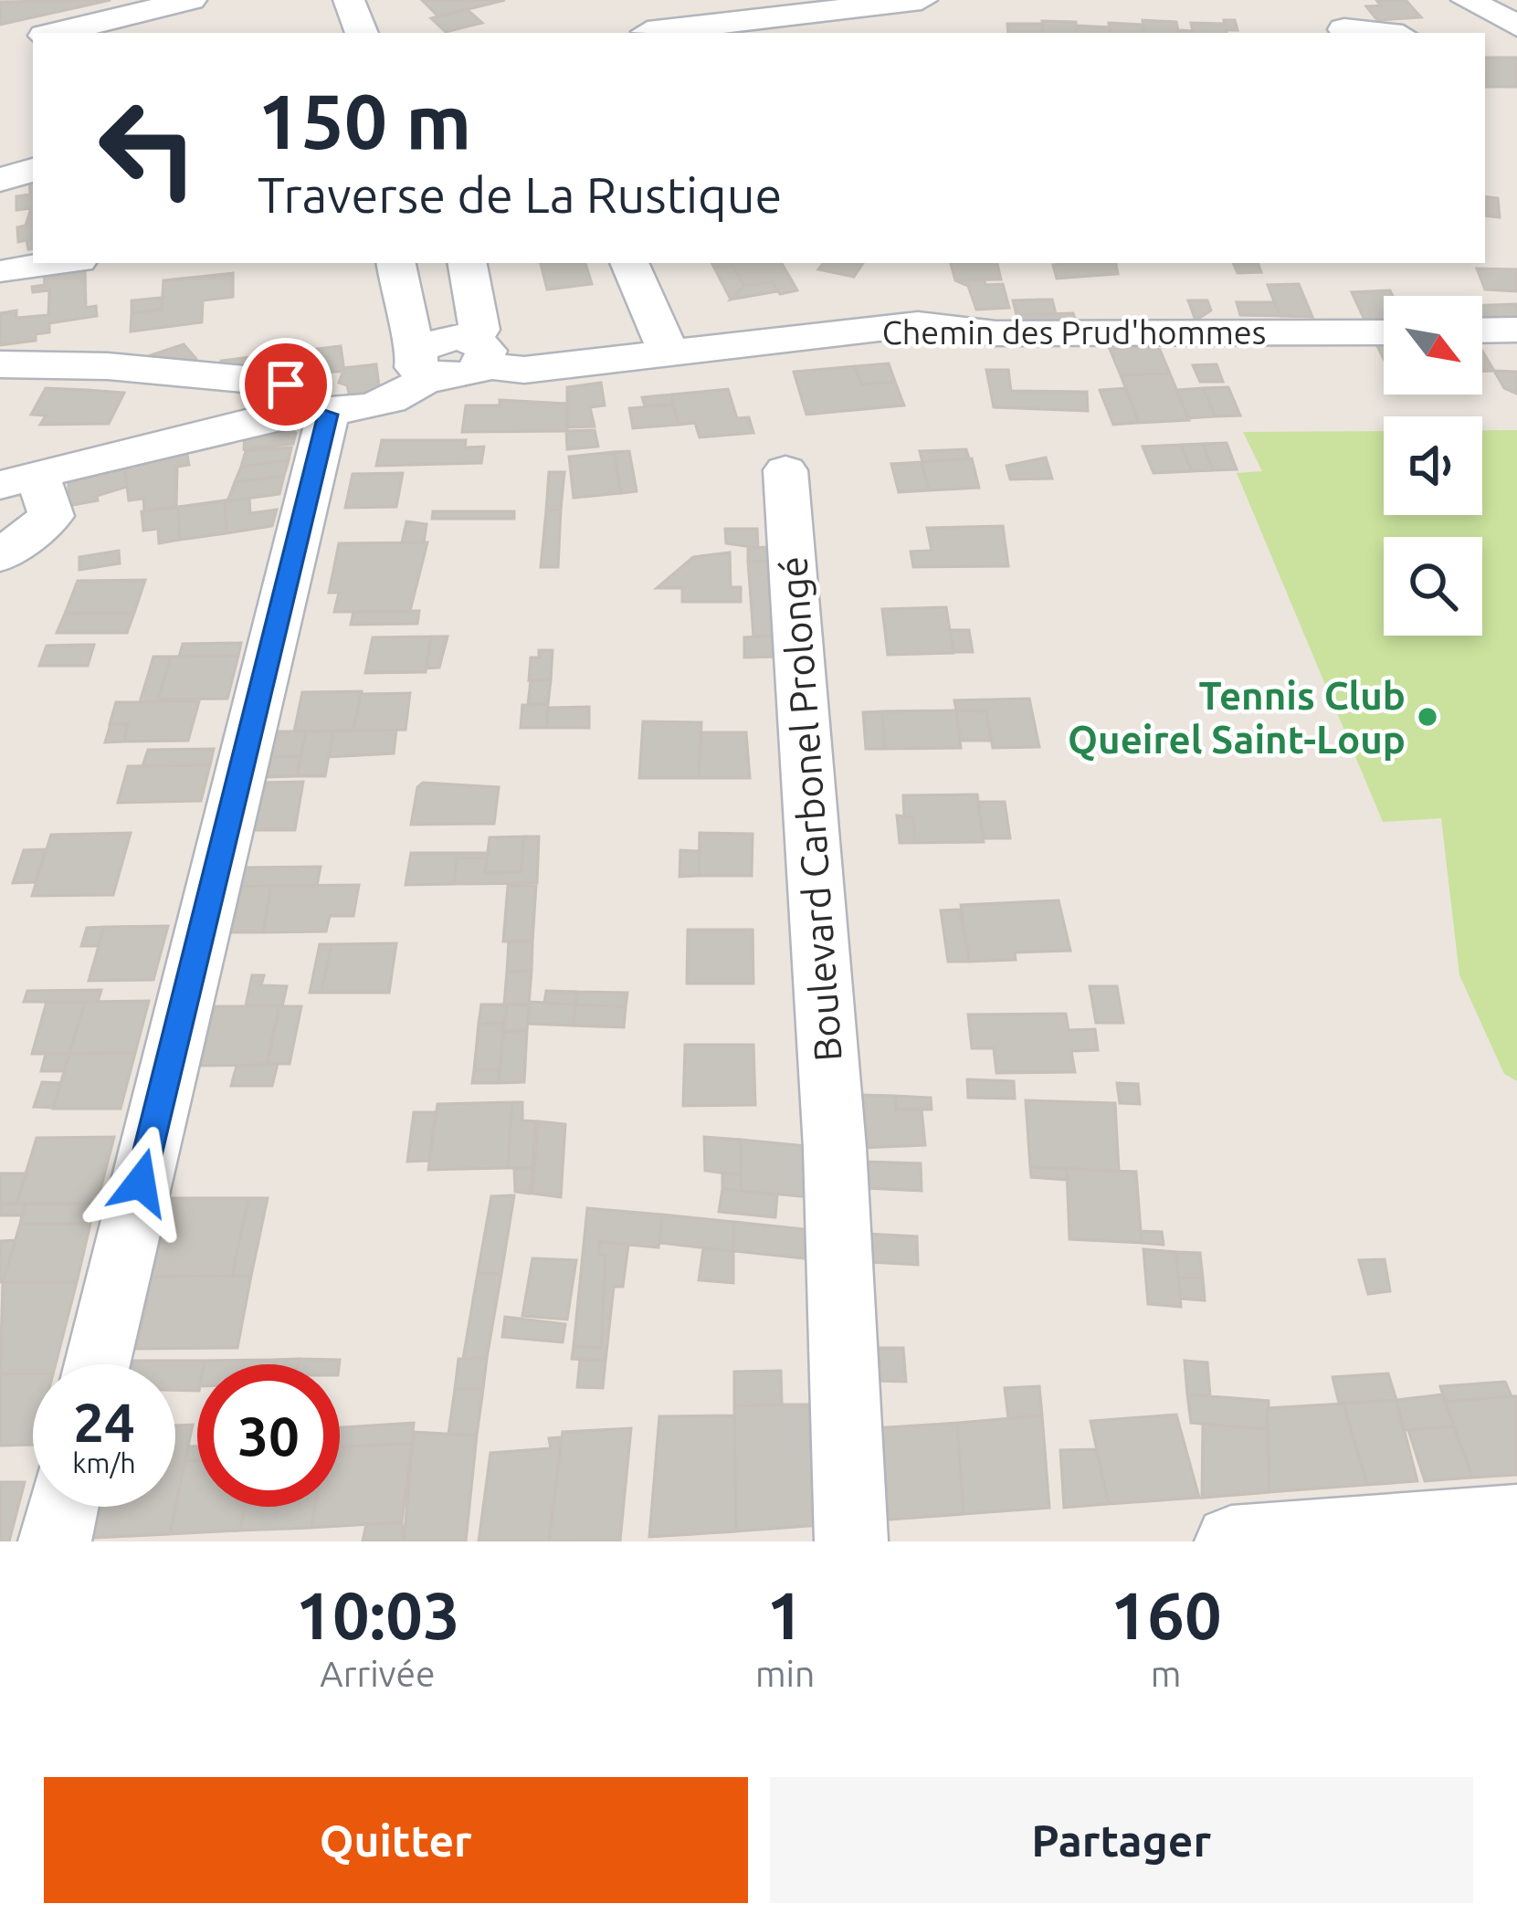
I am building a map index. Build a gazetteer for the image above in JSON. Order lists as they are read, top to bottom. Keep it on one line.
{"streets":{"street":["Chemin des Prud'hommes","Boulevard Carbonel Prolongé"]},"places":["Tennis Club Queirel Saint-Loup"],"north":"bottom right","page":{"turn":["150 m","Traverse de La Rustique"],"speed":"24 km/h","limit":"30","eta":["10:03","Arrivée","1","min","160","m"],"buttons":["Quitter","Partager"]}}
